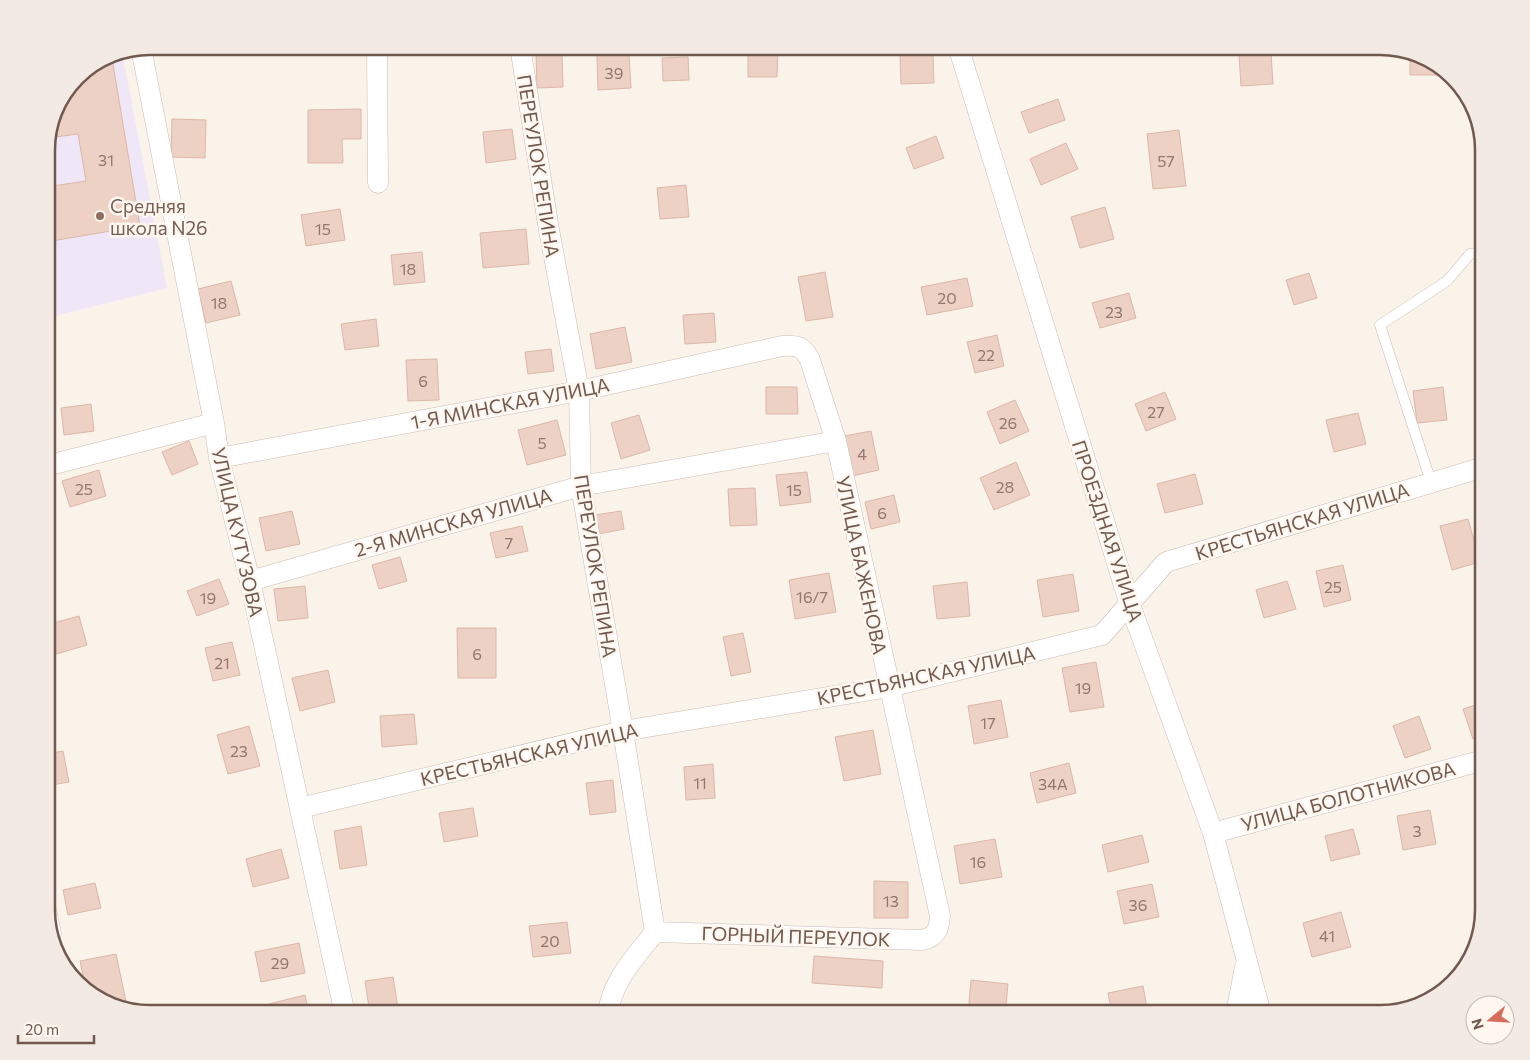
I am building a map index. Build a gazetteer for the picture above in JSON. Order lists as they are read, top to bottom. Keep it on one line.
{"streets":{"street":["ПЕРЕУЛОК РЕПИНА","1-Я МИНСКАЯ УЛИЦА","КРЕСТЬЯНСКАЯ УЛИЦА","2-Я МИНСКАЯ УЛИЦА","ПРОЕЗДНАЯ УЛИЦА","УЛИЦА КУТУЗОВА","УЛИЦА БАЖЕНОВА","УЛИЦА БОЛОТНИКОВА","ГОРНЫЙ ПЕРЕУЛОК"]},"crossings":[["ПЕРЕУЛОК РЕПИНА","1-Я МИНСКАЯ УЛИЦА"],["ПЕРЕУЛОК РЕПИНА","КРЕСТЬЯНСКАЯ УЛИЦА"],["ПЕРЕУЛОК РЕПИНА","2-Я МИНСКАЯ УЛИЦА"],["ПЕРЕУЛОК РЕПИНА","ГОРНЫЙ ПЕРЕУЛОК"],["1-Я МИНСКАЯ УЛИЦА","УЛИЦА КУТУЗОВА"],["1-Я МИНСКАЯ УЛИЦА","УЛИЦА БАЖЕНОВА"],["КРЕСТЬЯНСКАЯ УЛИЦА","ПРОЕЗДНАЯ УЛИЦА"],["КРЕСТЬЯНСКАЯ УЛИЦА","УЛИЦА КУТУЗОВА"],["КРЕСТЬЯНСКАЯ УЛИЦА","УЛИЦА БАЖЕНОВА"],["2-Я МИНСКАЯ УЛИЦА","УЛИЦА КУТУЗОВА"],["2-Я МИНСКАЯ УЛИЦА","УЛИЦА БАЖЕНОВА"],["ПРОЕЗДНАЯ УЛИЦА","УЛИЦА БОЛОТНИКОВА"],["УЛИЦА БАЖЕНОВА","ГОРНЫЙ ПЕРЕУЛОК"]],"places":["Средняя школа N26"],"house_numbers":["39","31","57","15","18","20","18","23","22","6","27","26","5","4","28","25","15","6","7","25","16/7","19","6","21","19","17","23","11","34А","3","16","13","36","41","20","29"],"scale_bar":"20 m","north":"left"}
